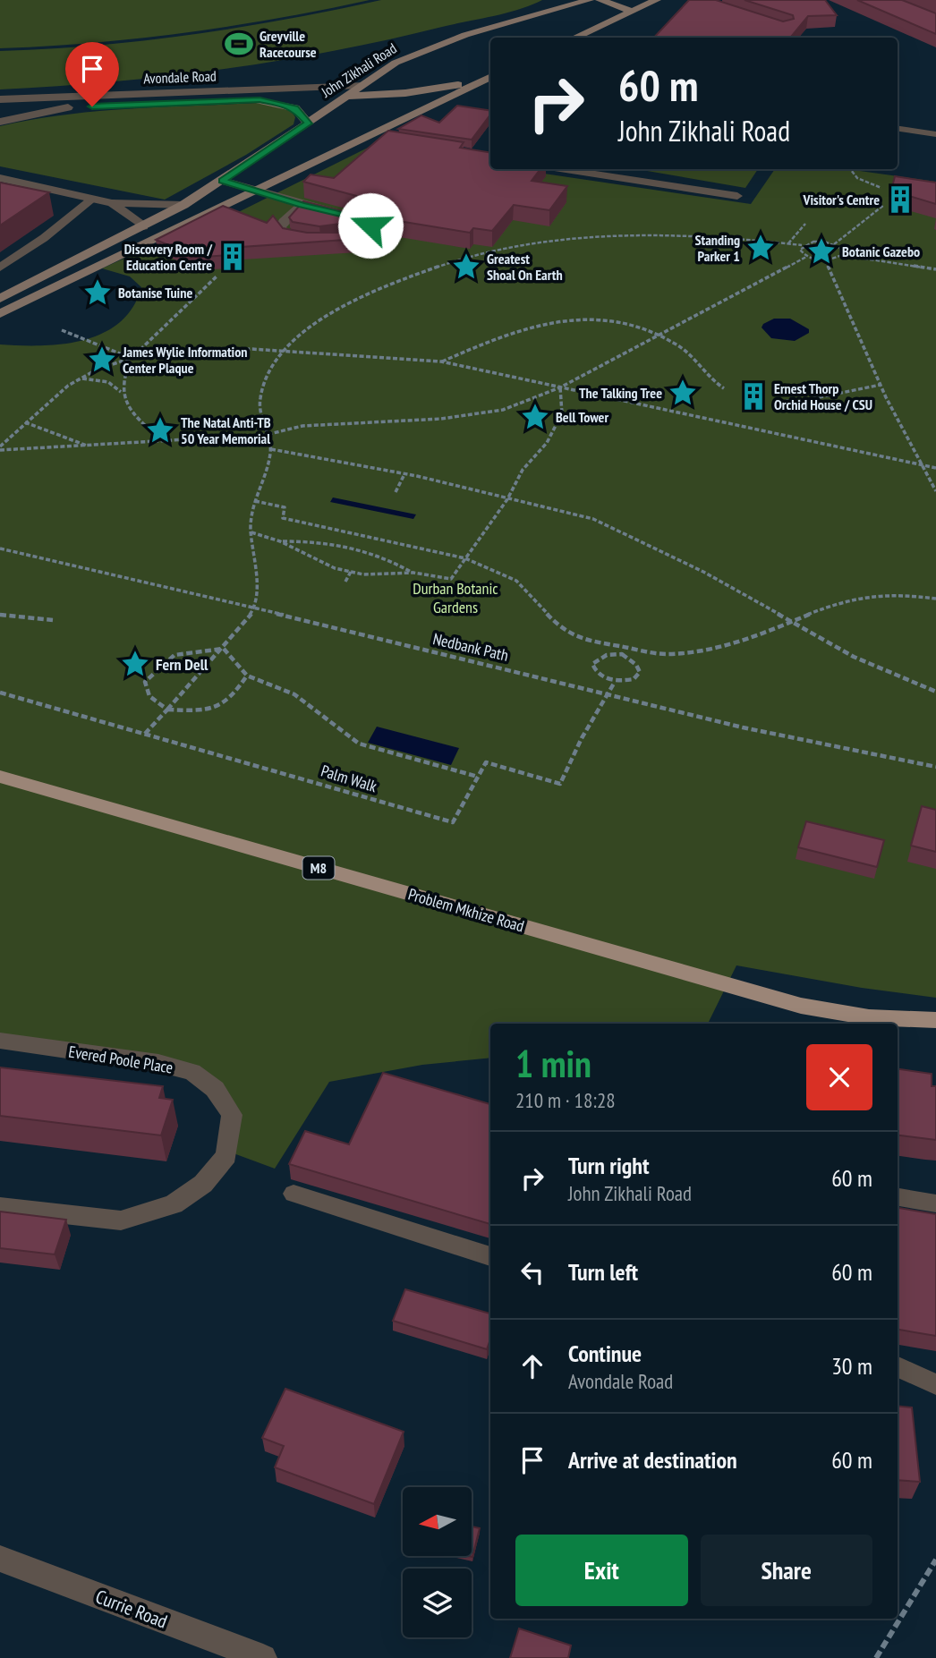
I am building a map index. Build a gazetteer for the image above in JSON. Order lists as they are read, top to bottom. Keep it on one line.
{"streets":{"main road":["John Zikhali Road","M8","Problem Mkhize Road"],"street":["Avondale Road","Evered Poole Place","Currie Road"],"path":["Nedbank Path","Palm Walk"]},"crossings":[["John Zikhali Road","Avondale Road"]],"parks":["Durban Botanic Gardens"],"places":{"sports":["Greyville Racecourse"],"building":["Visitor's Centre","Discovery Room / Education Centre","Ernest Thorp Orchid House / CSU"],"place":["Standing Parker 1","Botanic Gazebo","Greatest Shoal On Earth","Botanise Tuine","James Wylie Information Center Plaque","The Talking Tree","Bell Tower","The Natal Anti-TB 50 Year Memorial","Fern Dell"]},"north":"left","page":{"turn":["60 m","John Zikhali Road"],"heading":["1 min","210 m · 18:28"],"list":[{"name":"Turn right","note":"John Zikhali Road","value":"60 m"},{"name":"Turn left","value":"60 m"},{"name":"Continue","note":"Avondale Road","value":"30 m"},{"name":"Arrive at destination","value":"60 m"}],"buttons":["Exit","Share"]}}
